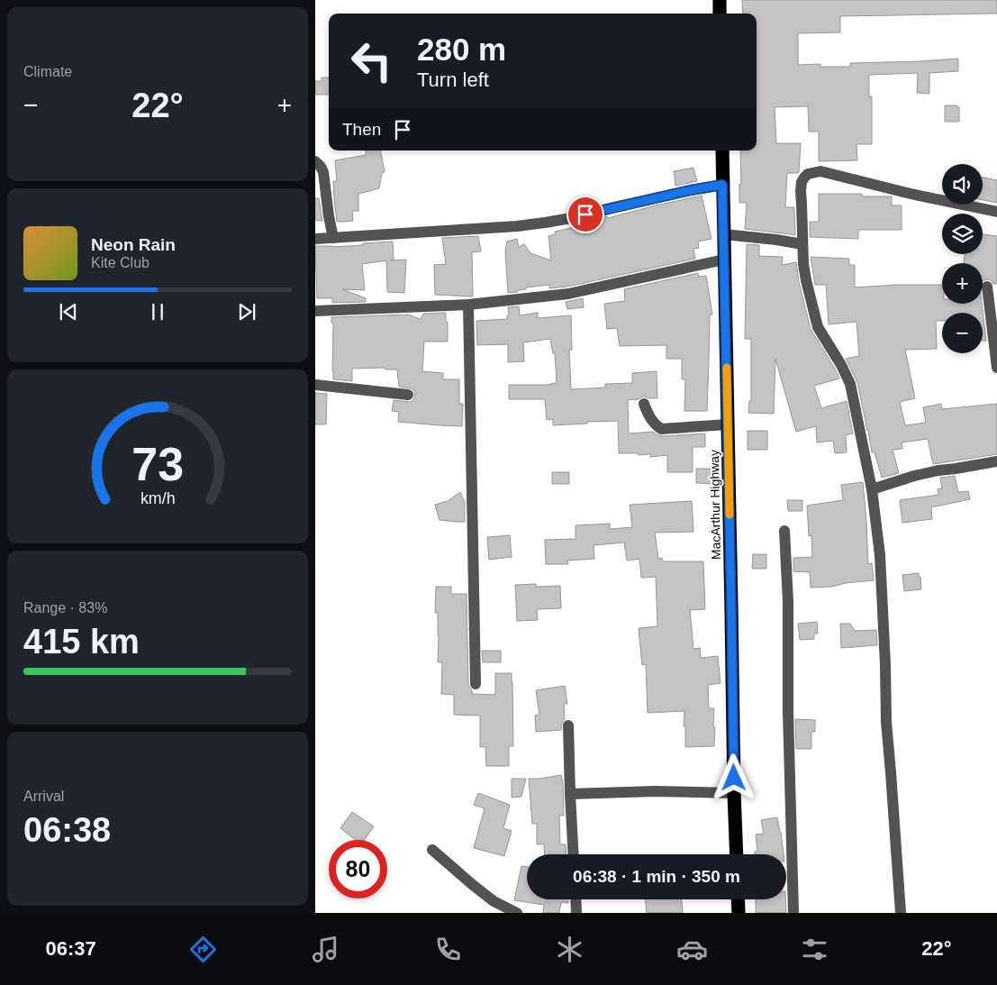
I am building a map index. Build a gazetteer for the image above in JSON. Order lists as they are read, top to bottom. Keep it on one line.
{"streets":{"highway":["MacArthur Highway"]},"page":{"tile":["Climate",["Range · 83%","415 km"],["Arrival","06:38"]],"turn":["280 m","Turn left"],"heat":["−","22°","+"],"then":"Then","map_buttons":["+","−"],"song":["Neon Rain","Kite Club"],"limit":"80","trip":"06:38 · 1 min · 350 m","tabs":["06:37","22°"],"gauge":["73","km/h"]}}
